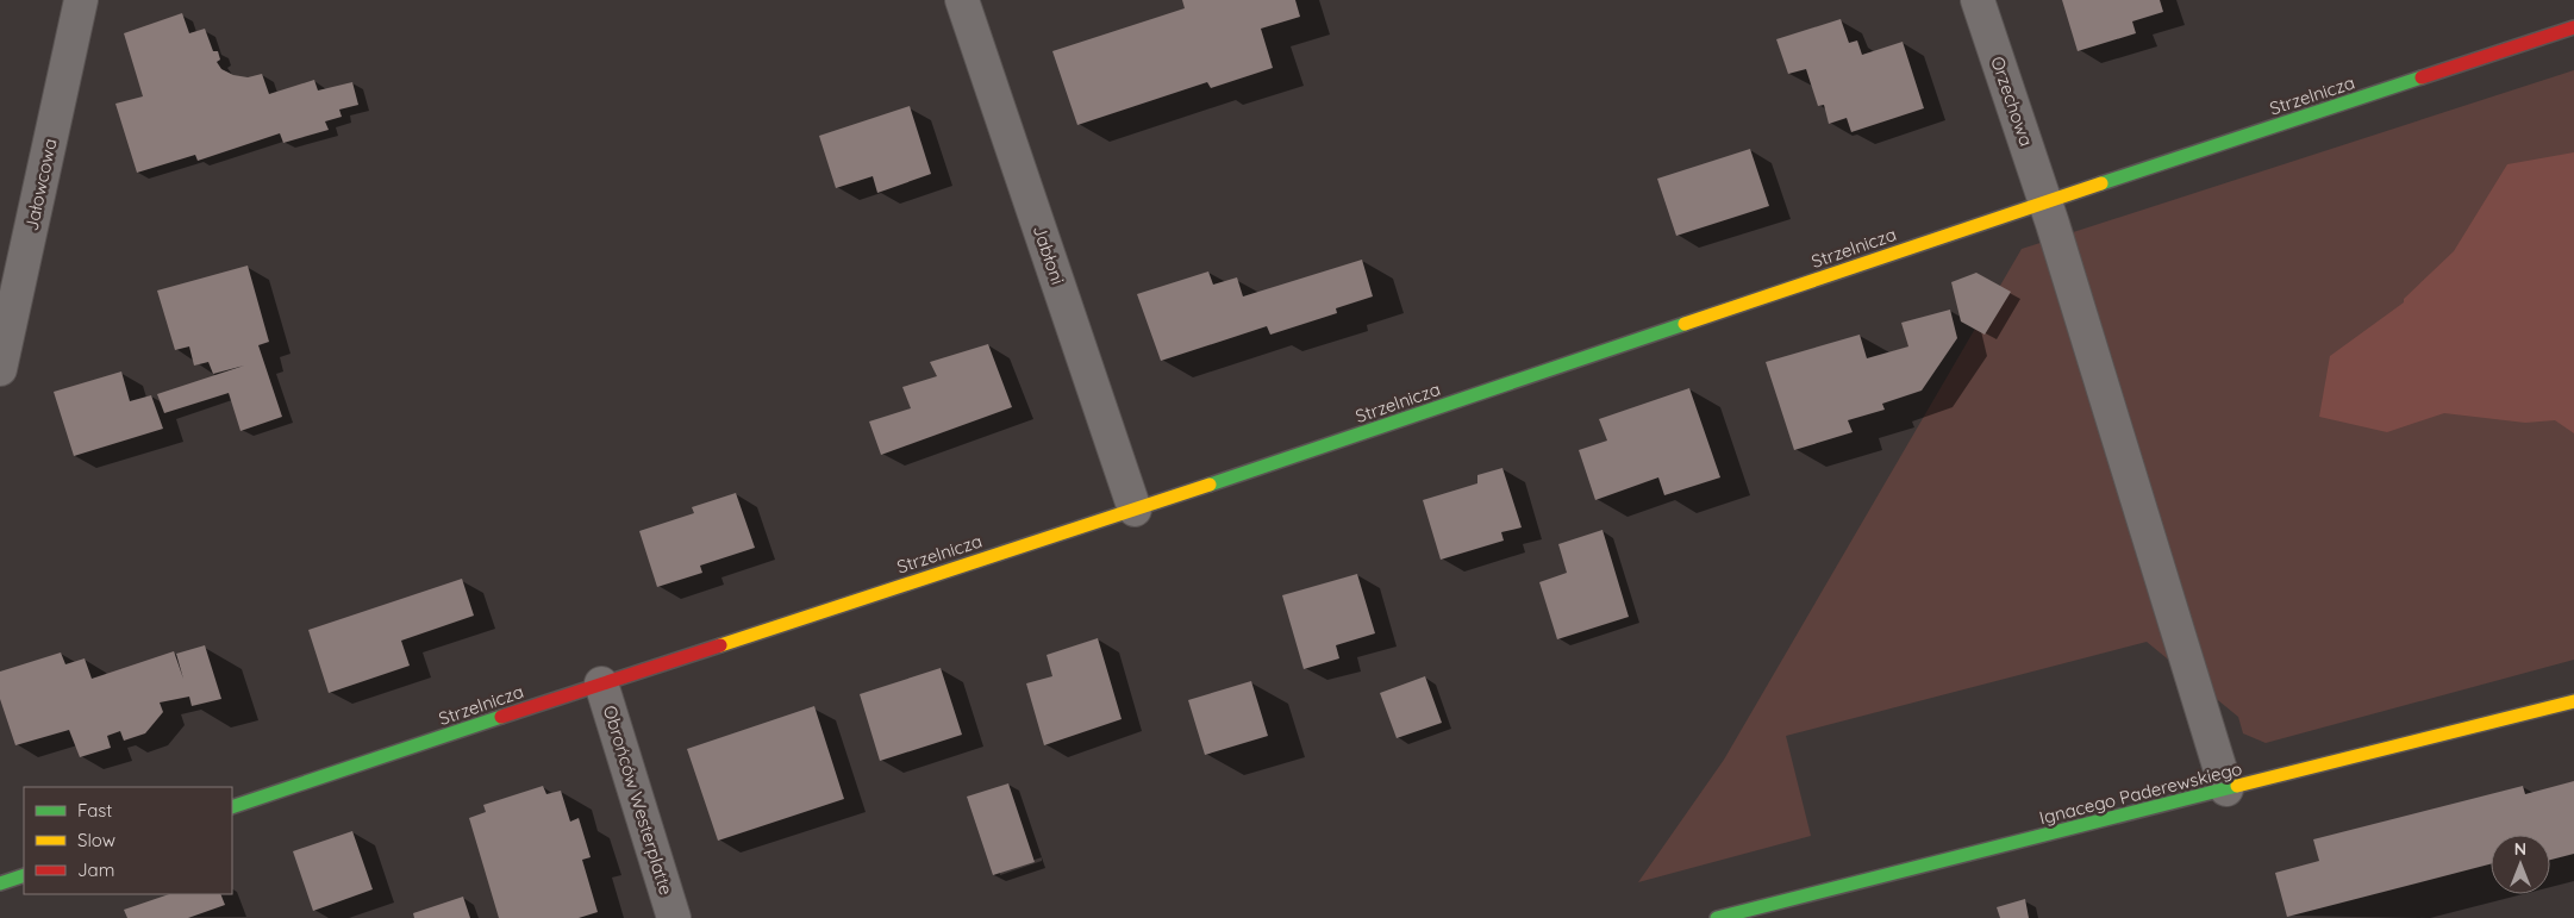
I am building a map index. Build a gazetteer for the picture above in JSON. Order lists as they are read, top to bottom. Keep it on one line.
{"streets":{"street":["Strzelnicza","Orzechowa","Jałowcowa","Jabłoni","Ignacego Paderewskiego","Obrońców Westerplatte"]},"crossings":[["Strzelnicza","Orzechowa"],["Strzelnicza","Jabłoni"],["Strzelnicza","Obrońców Westerplatte"],["Orzechowa","Ignacego Paderewskiego"]],"legend":["Fast","Slow","Jam"],"north":"top"}
